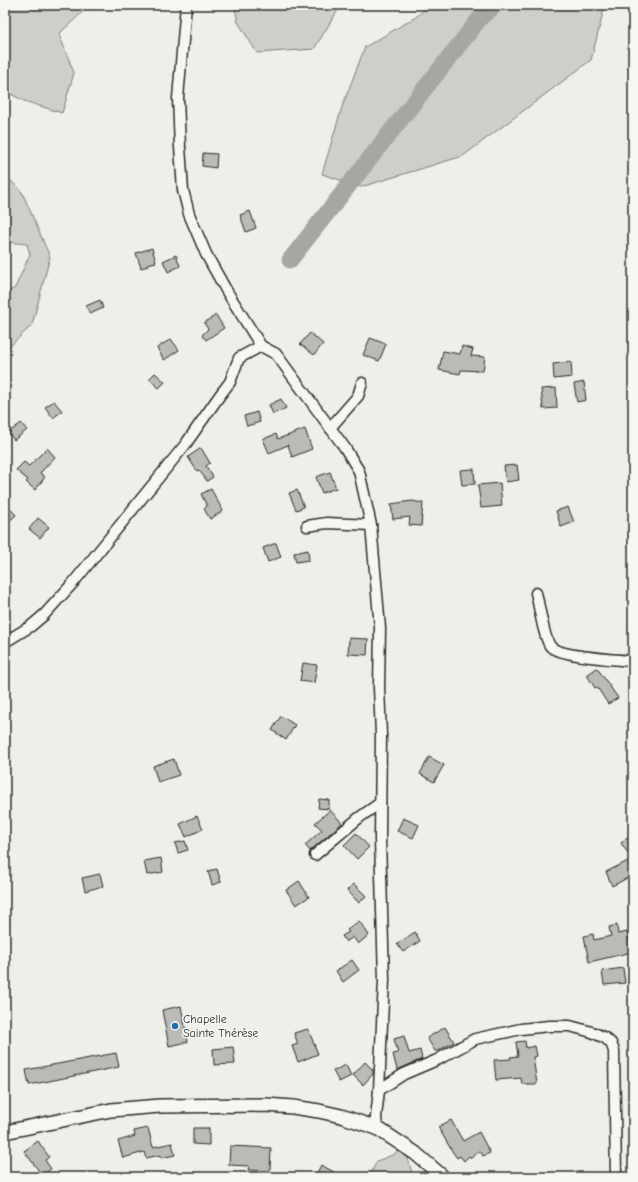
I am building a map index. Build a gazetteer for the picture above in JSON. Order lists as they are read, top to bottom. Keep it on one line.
{"places":["Chapelle Sainte Thérèse"]}
